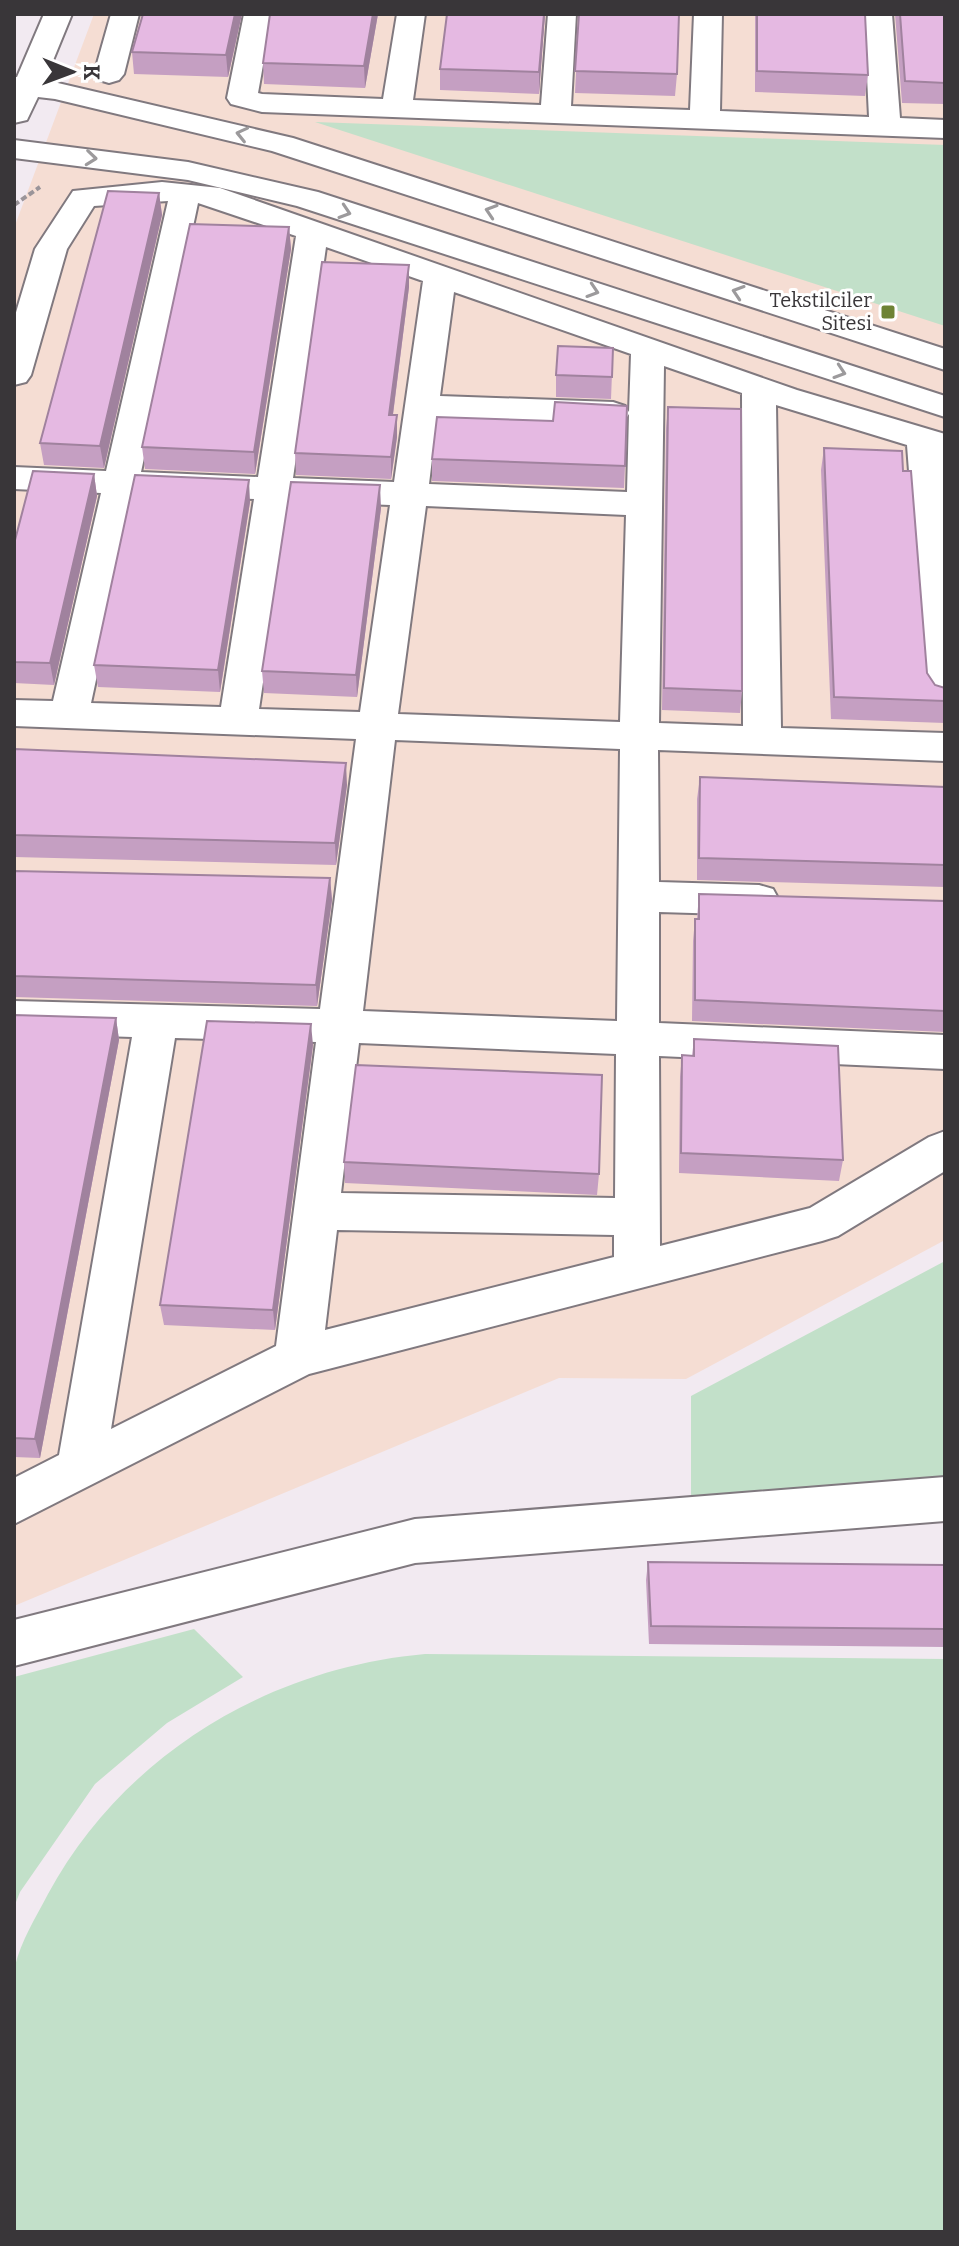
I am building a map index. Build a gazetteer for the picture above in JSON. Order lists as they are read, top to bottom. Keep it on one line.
{"places":{"transit":["Tekstilciler Sitesi"]},"north":"right"}
